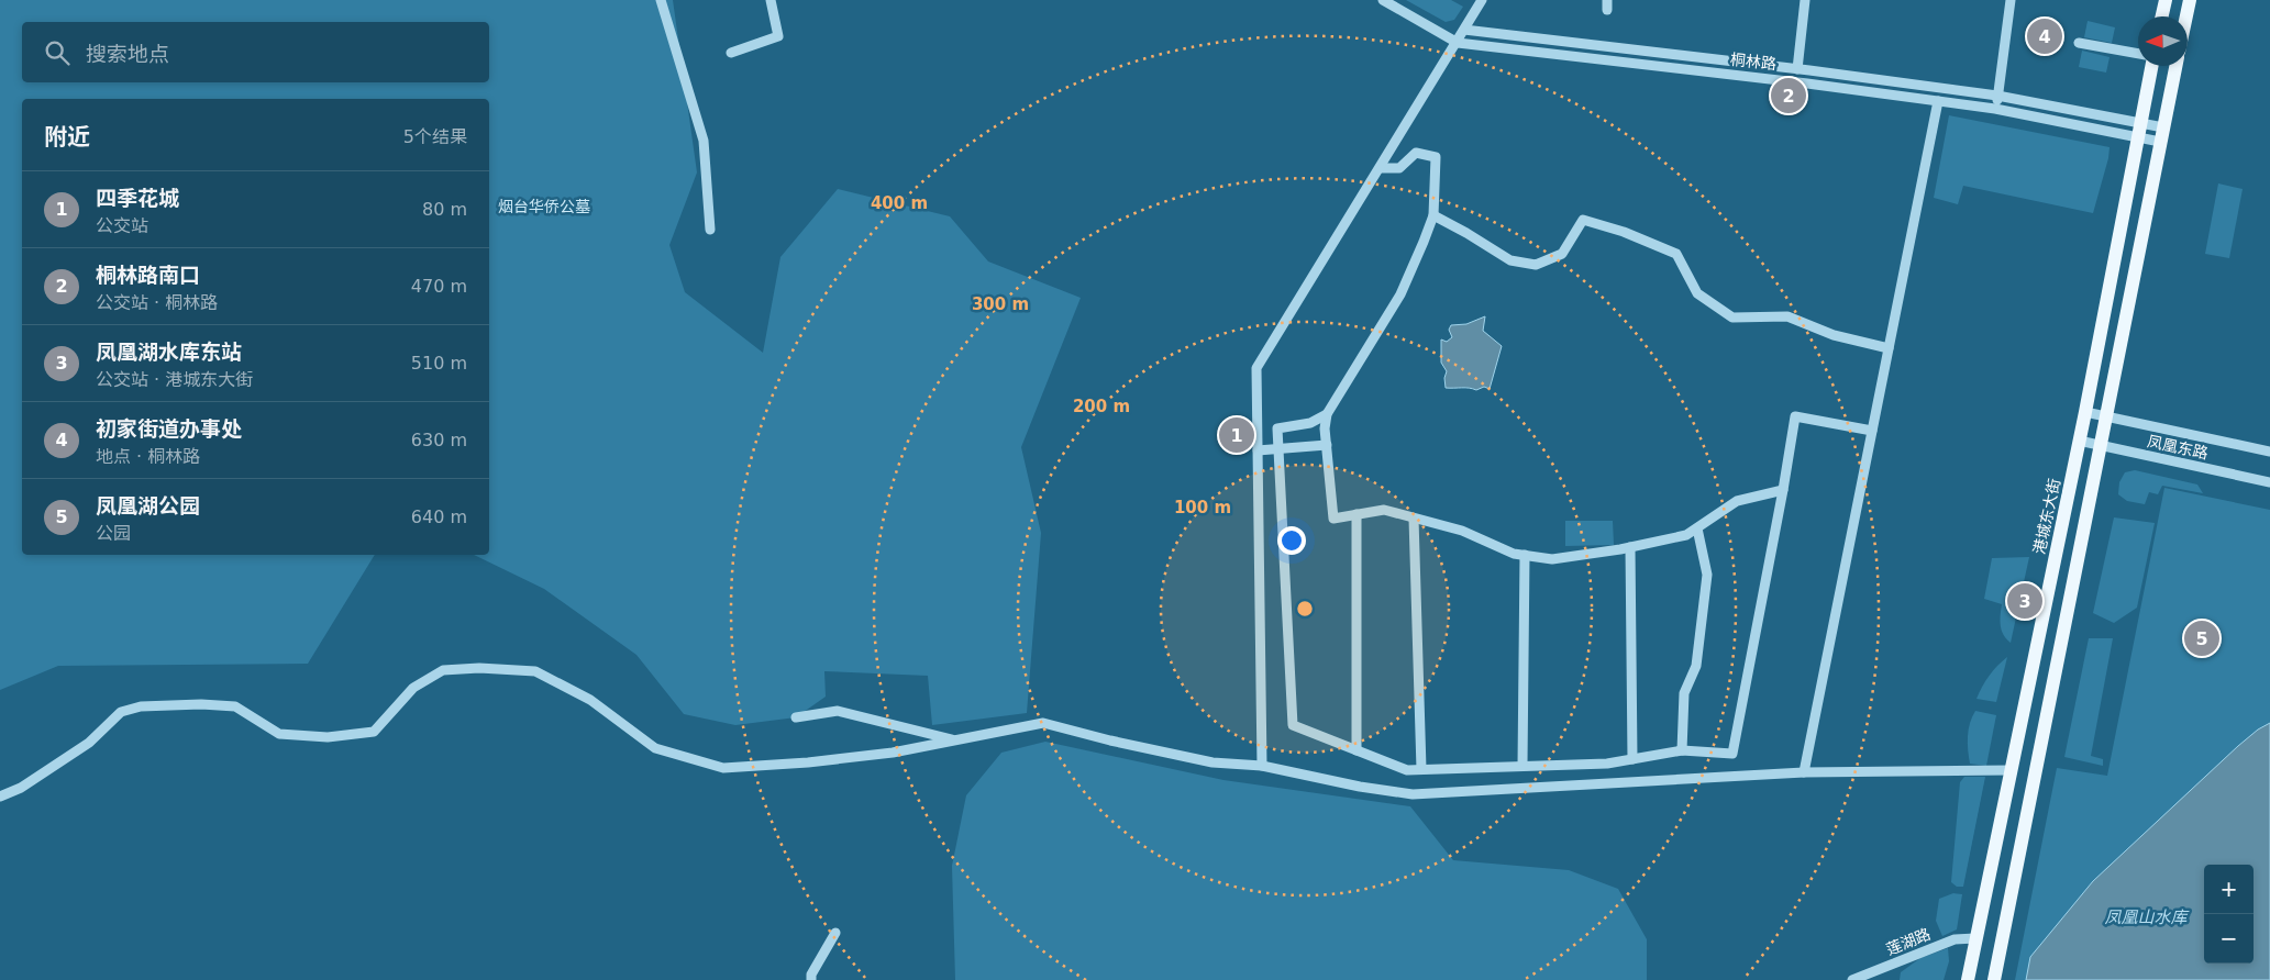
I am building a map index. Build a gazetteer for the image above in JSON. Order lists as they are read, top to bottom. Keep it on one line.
{"streets":{"main road":["港城东大街"],"street":["桐林路","凤凰东路","莲湖路"]},"crossings":[["桐林路","港城东大街"],["凤凰东路","港城东大街"],["港城东大街","莲湖路"]],"water":["凤凰山水库"],"parks":["烟台华侨公墓"],"north":"left","page":{"pins":["4","2","1","3","5"],"search":"搜索地点","heading":["附近","5个结果"],"list":[{"mark":"1","name":"四季花城","note":"公交站","value":"80 m"},{"mark":"2","name":"桐林路南口","note":"公交站 · 桐林路","value":"470 m"},{"mark":"3","name":"凤凰湖水库东站","note":"公交站 · 港城东大街","value":"510 m"},{"mark":"4","name":"初家街道办事处","note":"地点 · 桐林路","value":"630 m"},{"mark":"5","name":"凤凰湖公园","note":"公园","value":"640 m"}],"map_buttons":["+","−"]},"rings":["400 m","300 m","200 m","100 m"]}
